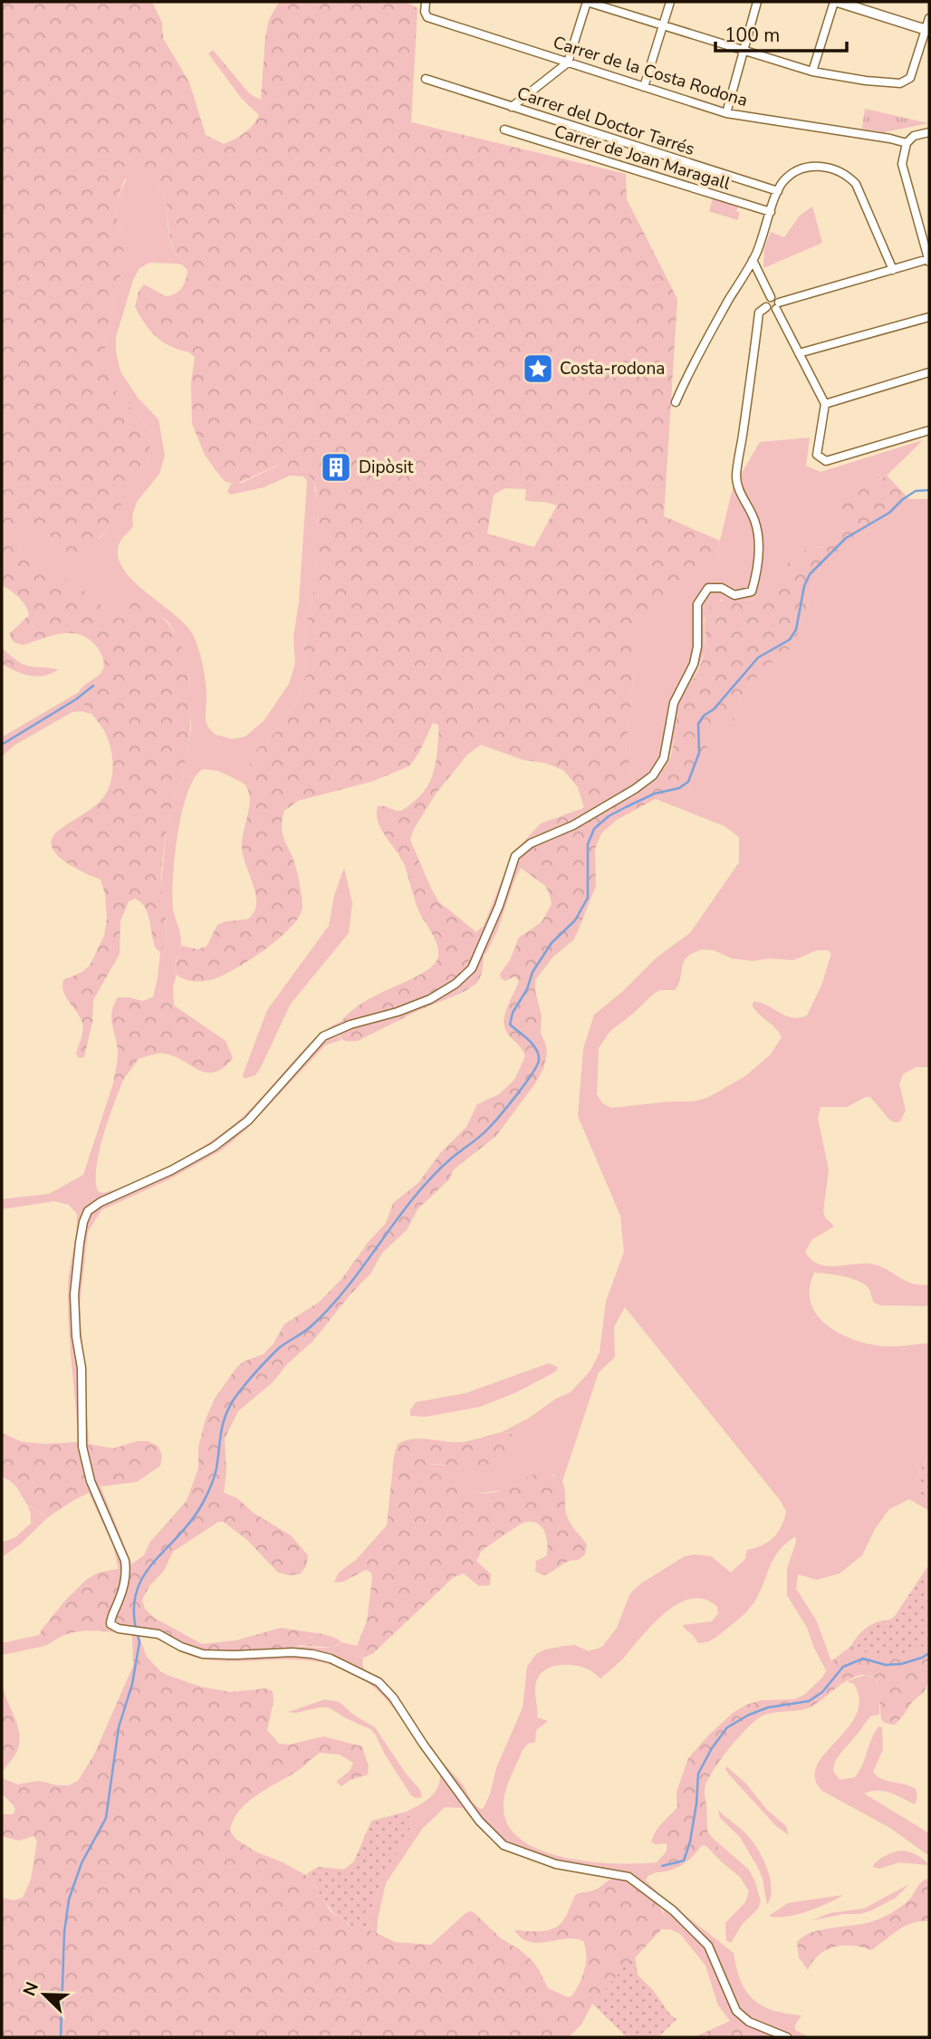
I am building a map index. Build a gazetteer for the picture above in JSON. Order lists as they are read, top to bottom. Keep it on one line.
{"streets":{"street":["Carrer de la Costa Rodona","Carrer del Doctor Tarrés","Carrer de Joan Maragall"]},"places":{"place":["Costa-rodona"],"building":["Dipòsit"]},"scale_bar":"100 m","north":"top left"}
